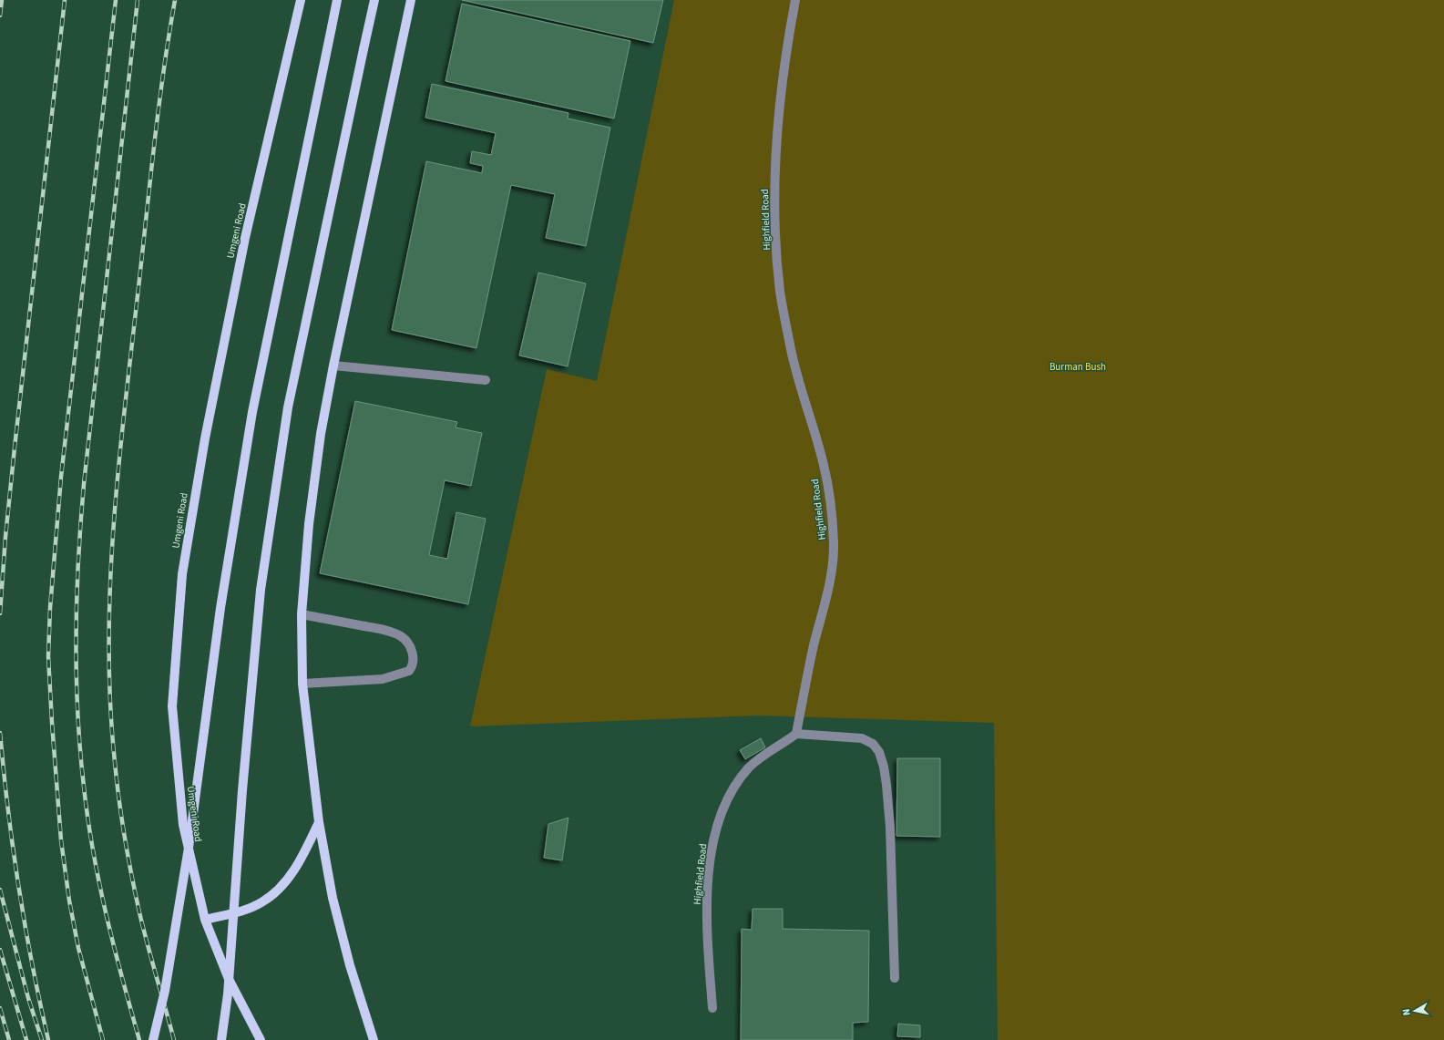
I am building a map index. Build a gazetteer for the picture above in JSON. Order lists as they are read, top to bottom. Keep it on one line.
{"streets":{"main road":["Umgeni Road"],"lane":["Highfield Road"]},"parks":["Burman Bush"],"north":"left"}
